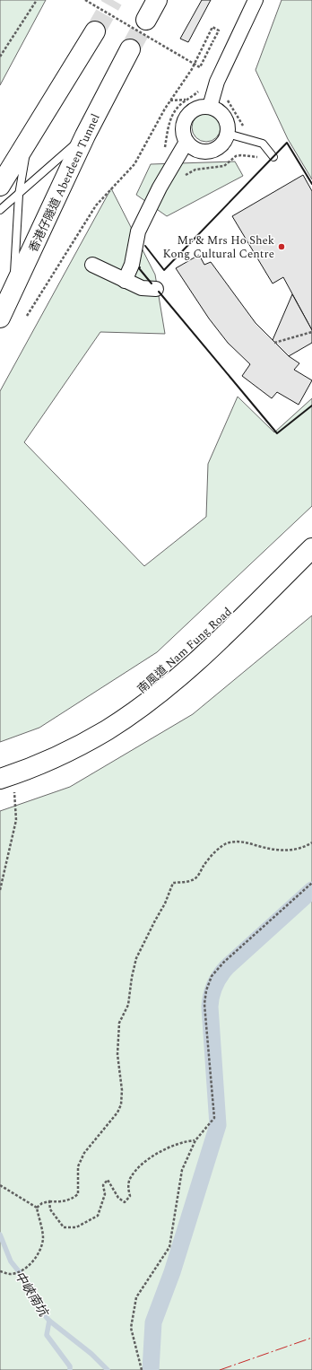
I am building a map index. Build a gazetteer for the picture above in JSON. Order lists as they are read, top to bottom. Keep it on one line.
{"streets":{"main road":["香港仔隧道 Aberdeen Tunnel","南風道 Nam Fung Road"]},"water":["中峽南坑"],"places":["Mr & Mrs Ho Shek Kong Cultural Centre"]}
